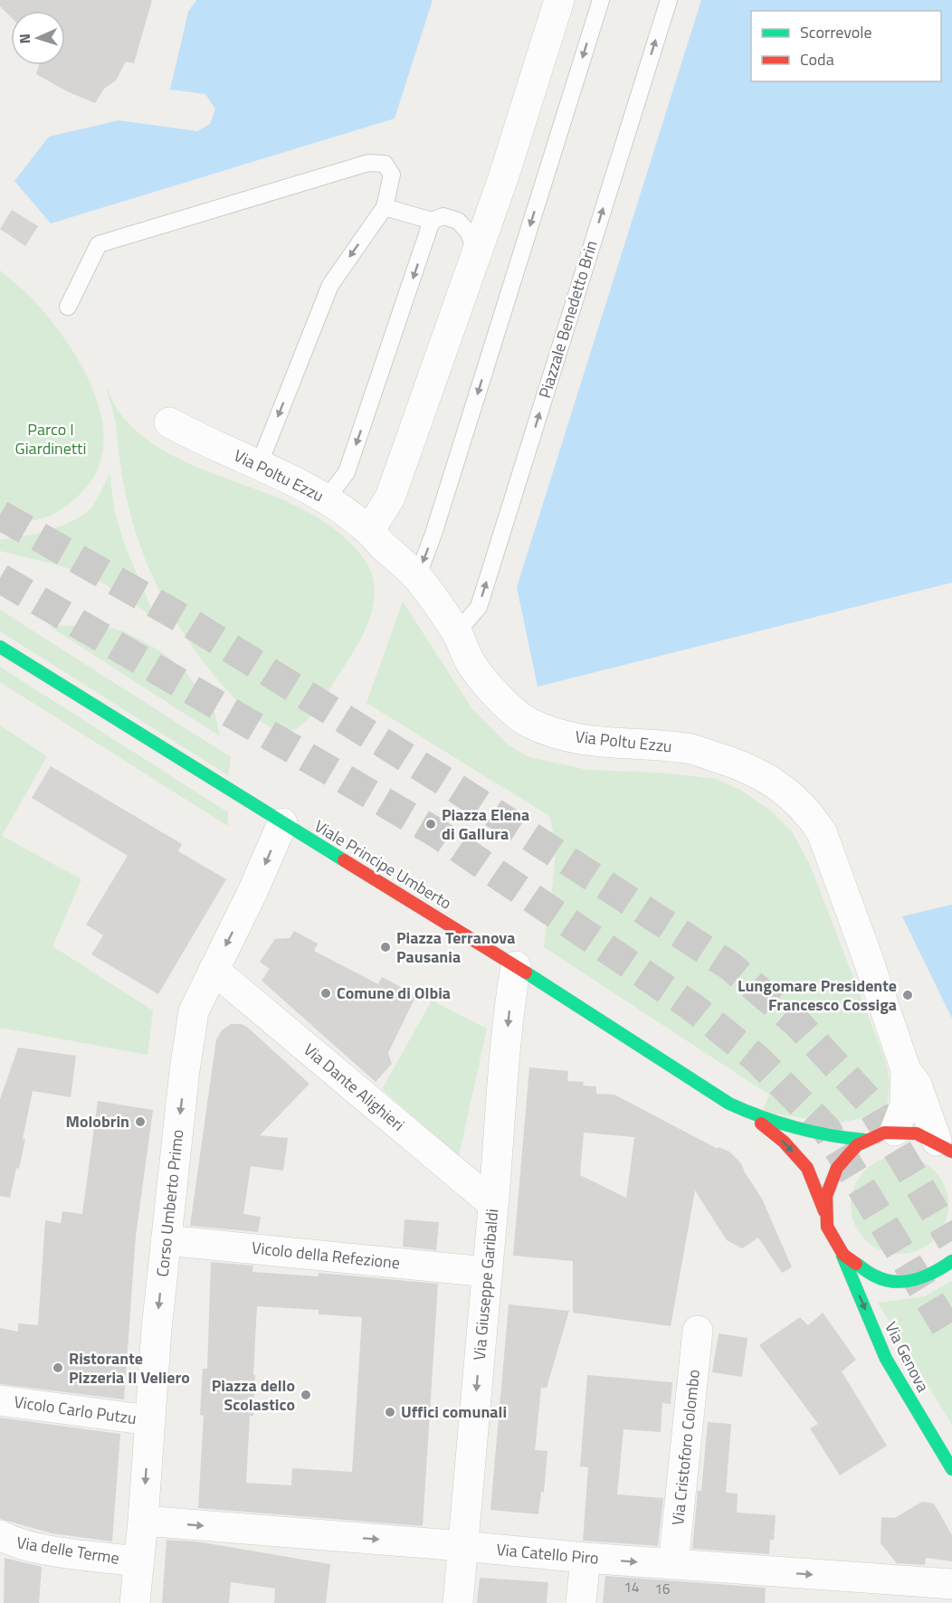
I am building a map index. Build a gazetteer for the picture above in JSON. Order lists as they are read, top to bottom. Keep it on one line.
{"streets":{"street":["Via Poltu Ezzu","Viale Principe Umberto","Via Dante Alighieri","Corso Umberto Primo","Vicolo della Refezione","Via Giuseppe Garibaldi","Via Genova","Vicolo Carlo Putzu","Via Cristoforo Colombo","Via delle Terme","Via Catello Piro"],"lane":["Piazzale Benedetto Brin"]},"crossings":[["Piazzale Benedetto Brin","Via Poltu Ezzu"],["Viale Principe Umberto","Corso Umberto Primo"],["Viale Principe Umberto","Via Giuseppe Garibaldi"],["Viale Principe Umberto","Via Genova"],["Via Dante Alighieri","Corso Umberto Primo"],["Via Dante Alighieri","Via Giuseppe Garibaldi"],["Corso Umberto Primo","Vicolo della Refezione"],["Corso Umberto Primo","Vicolo Carlo Putzu"],["Corso Umberto Primo","Via delle Terme"],["Corso Umberto Primo","Via Catello Piro"],["Vicolo della Refezione","Via Giuseppe Garibaldi"],["Via Giuseppe Garibaldi","Via Catello Piro"],["Via Cristoforo Colombo","Via Catello Piro"]],"one_way":["Corso Umberto Primo","Via Giuseppe Garibaldi","Via Genova","Via Catello Piro"],"parks":["Parco I Giardinetti"],"places":["Piazza Elena di Gallura","Piazza Terranova Pausania","Comune di Olbia","Lungomare Presidente Francesco Cossiga","Molobrin","Ristorante Pizzeria Il Veliero","Piazza dello Scolastico","Uffici comunali"],"house_numbers":["14","16"],"legend":["Scorrevole","Coda"],"north":"left"}
